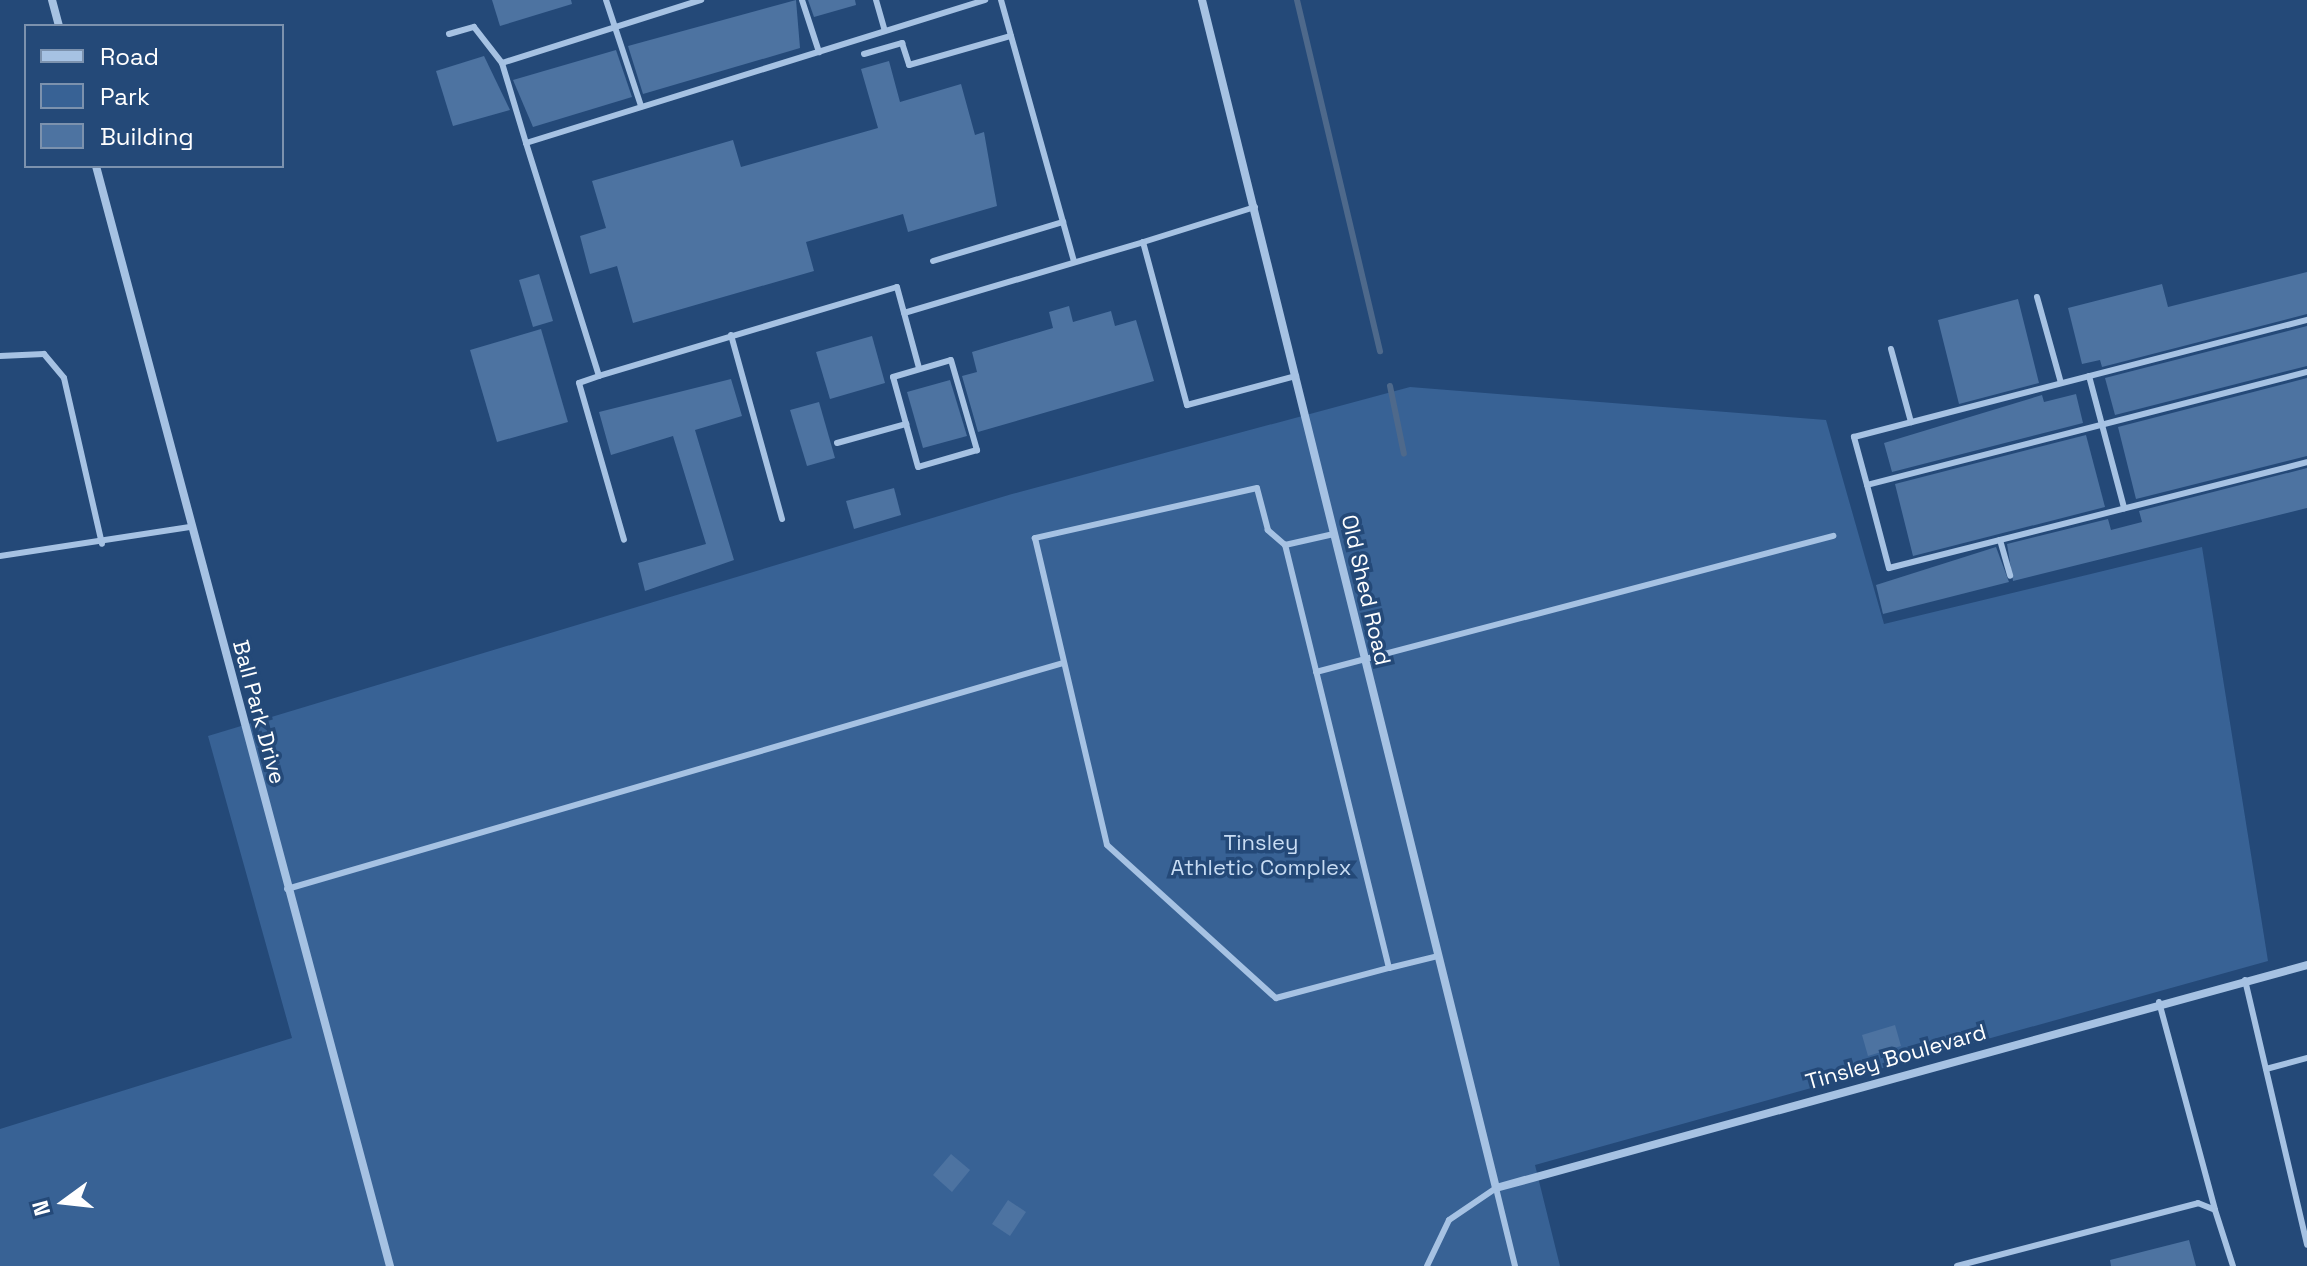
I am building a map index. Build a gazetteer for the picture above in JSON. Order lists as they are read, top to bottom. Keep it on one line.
{"streets":{"street":["Old Shed Road","Ball Park Drive","Tinsley Boulevard"]},"crossings":[["Old Shed Road","Tinsley Boulevard"]],"parks":["Tinsley Athletic Complex"],"legend":["Road","Park","Building"],"north":"left"}
